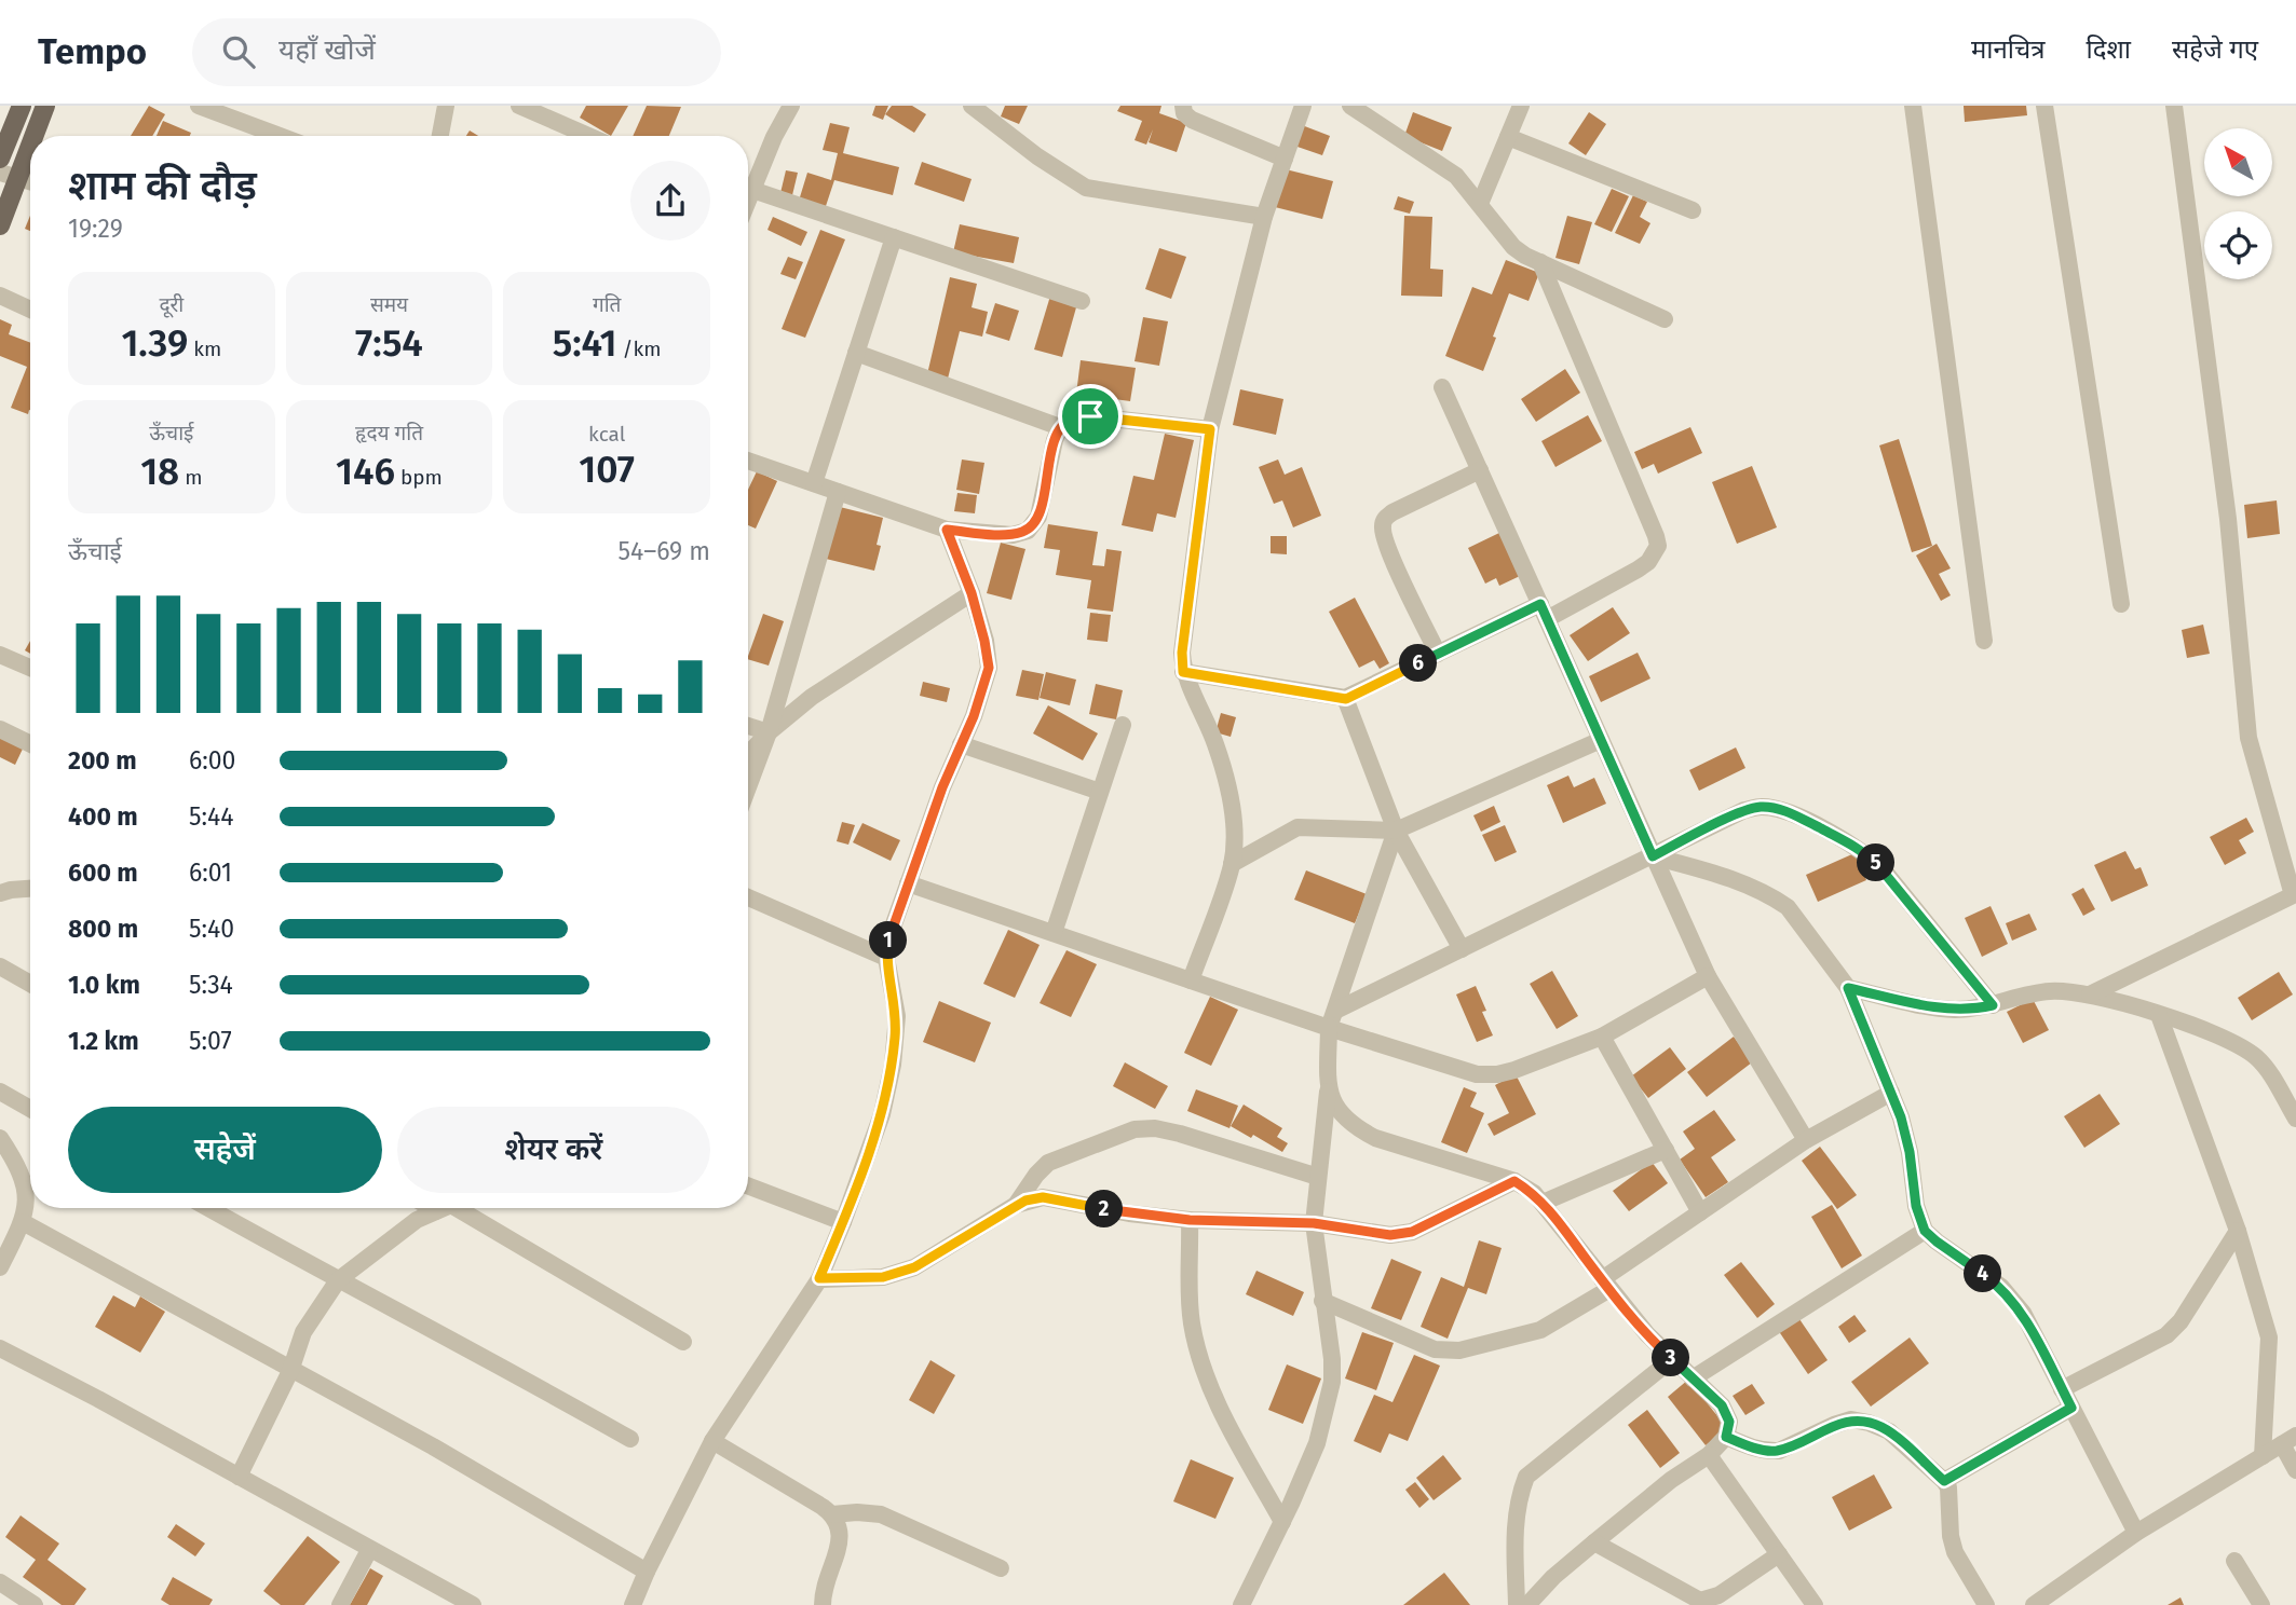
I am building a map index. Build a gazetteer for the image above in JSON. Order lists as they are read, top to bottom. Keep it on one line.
{"north":"top left","page":{"header":"Tempo","search":"यहाँ खोजें","nav":["मानचित्र","दिशा","सहेजे गए"],"heading":["शाम की दौड़","19:29"],"stats":[["दूरी","1.39 km"],["समय","7:54"],["गति","5:41 /km"],["ऊँचाई","18 m"],["हृदय गति","146 bpm"],["kcal","107"]],"chart":["ऊँचाई","54–69 m"],"pins":["6","5","1","2","4","3"],"list":[{"name":"200 m","note":"6:00"},{"name":"400 m","note":"5:44"},{"name":"600 m","note":"6:01"},{"name":"800 m","note":"5:40"},{"name":"1.0 km","note":"5:34"},{"name":"1.2 km","note":"5:07"}],"buttons":["सहेजें","शेयर करें"]}}
